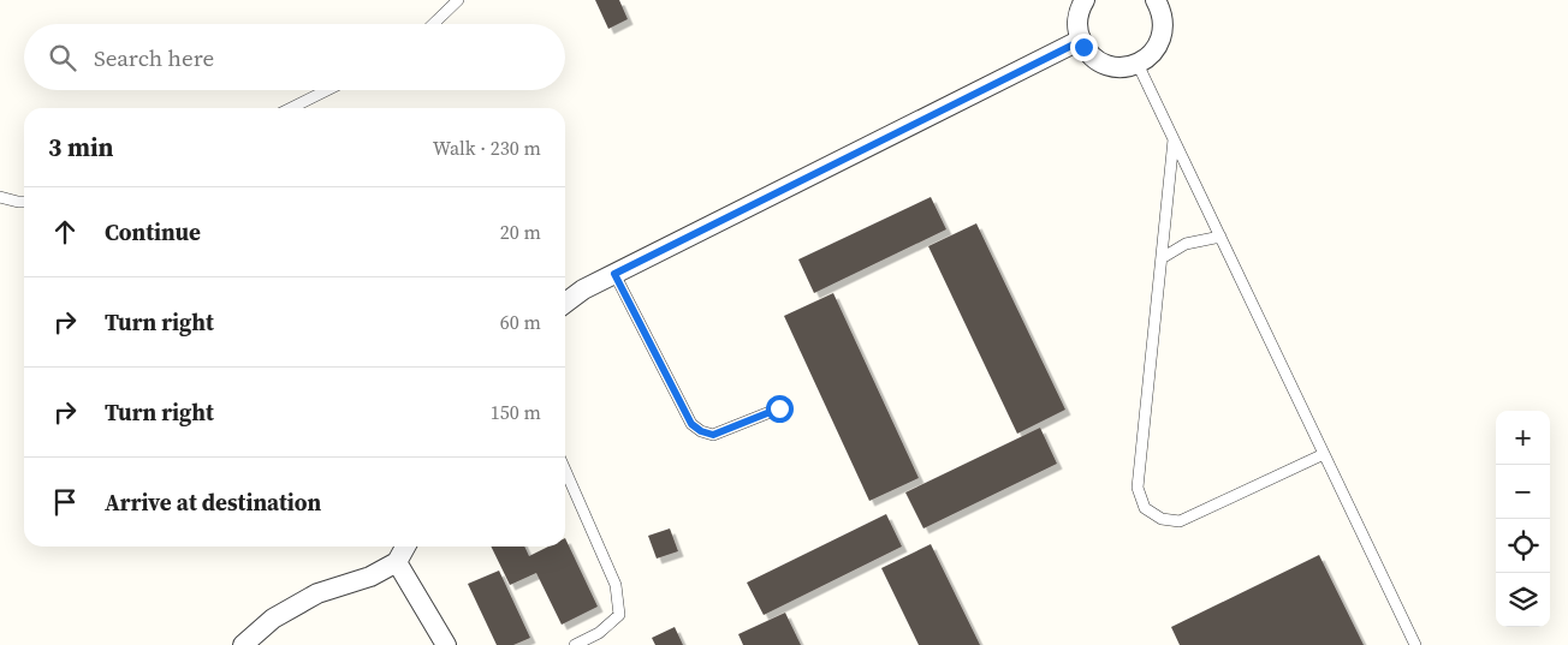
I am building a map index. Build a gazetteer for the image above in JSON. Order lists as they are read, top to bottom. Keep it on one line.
{"page":{"search":"Search here","heading":["3 min","Walk · 230 m"],"list":[["Continue","20 m"],["Turn right","60 m"],["Turn right","150 m"],"Arrive at destination"],"map_buttons":["+","−"]}}
